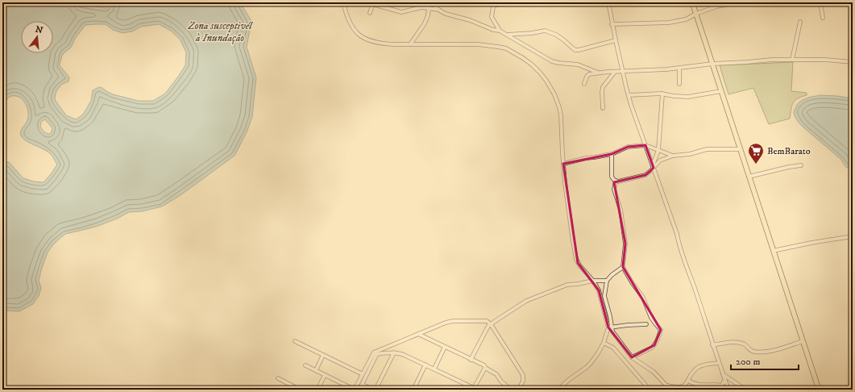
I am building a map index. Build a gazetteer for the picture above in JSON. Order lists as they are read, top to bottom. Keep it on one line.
{"water":["Zona susceptivél à Inundação"],"places":{"supermarket":["BemBarato"]},"scale_bar":"200 m","north":"top"}
